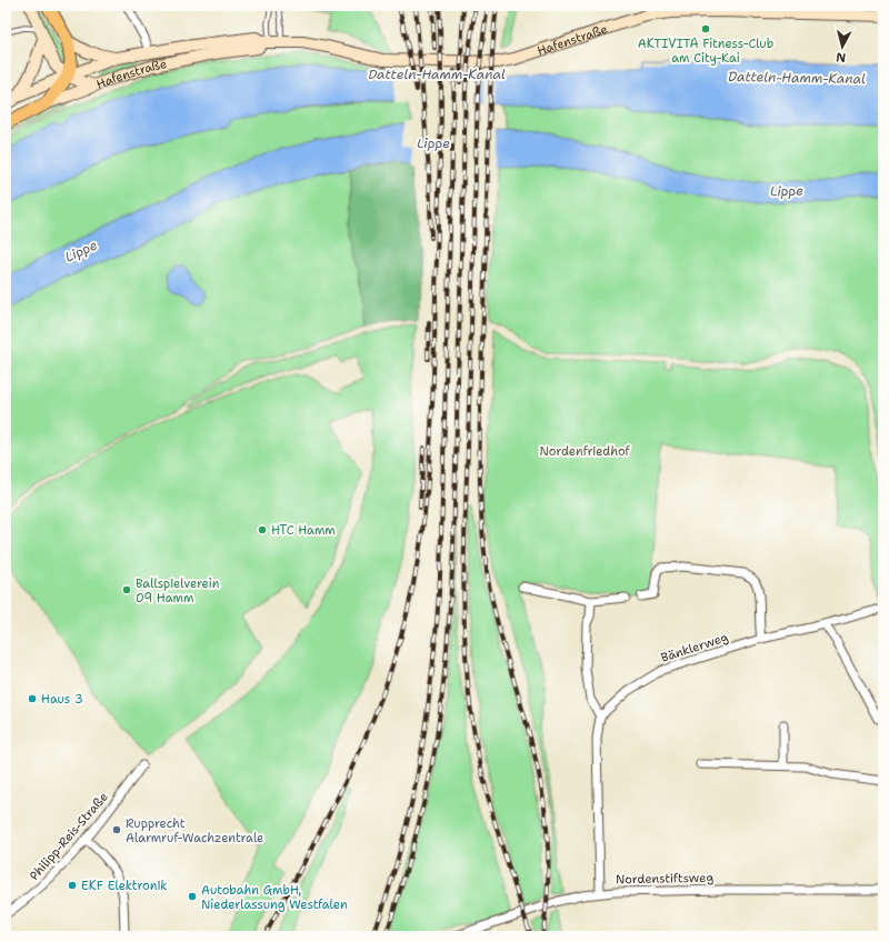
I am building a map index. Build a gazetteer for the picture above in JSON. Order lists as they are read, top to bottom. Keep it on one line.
{"streets":{"main road":["Hafenstraße"],"street":["Bänklerweg","Philipp-Reis-Straße","Nordenstiftsweg"]},"water":["Datteln-Hamm-Kanal","Lippe"],"parks":["Nordenfriedhof"],"places":["AKTIVITA Fitness-Club am City-Kai","HTC Hamm","Ballspielverein 09 Hamm","Haus 3","Rupprecht Alarmruf-Wachzentrale","EKF Elektronik","Autobahn GmbH, Niederlassung Westfalen"],"north":"bottom"}
